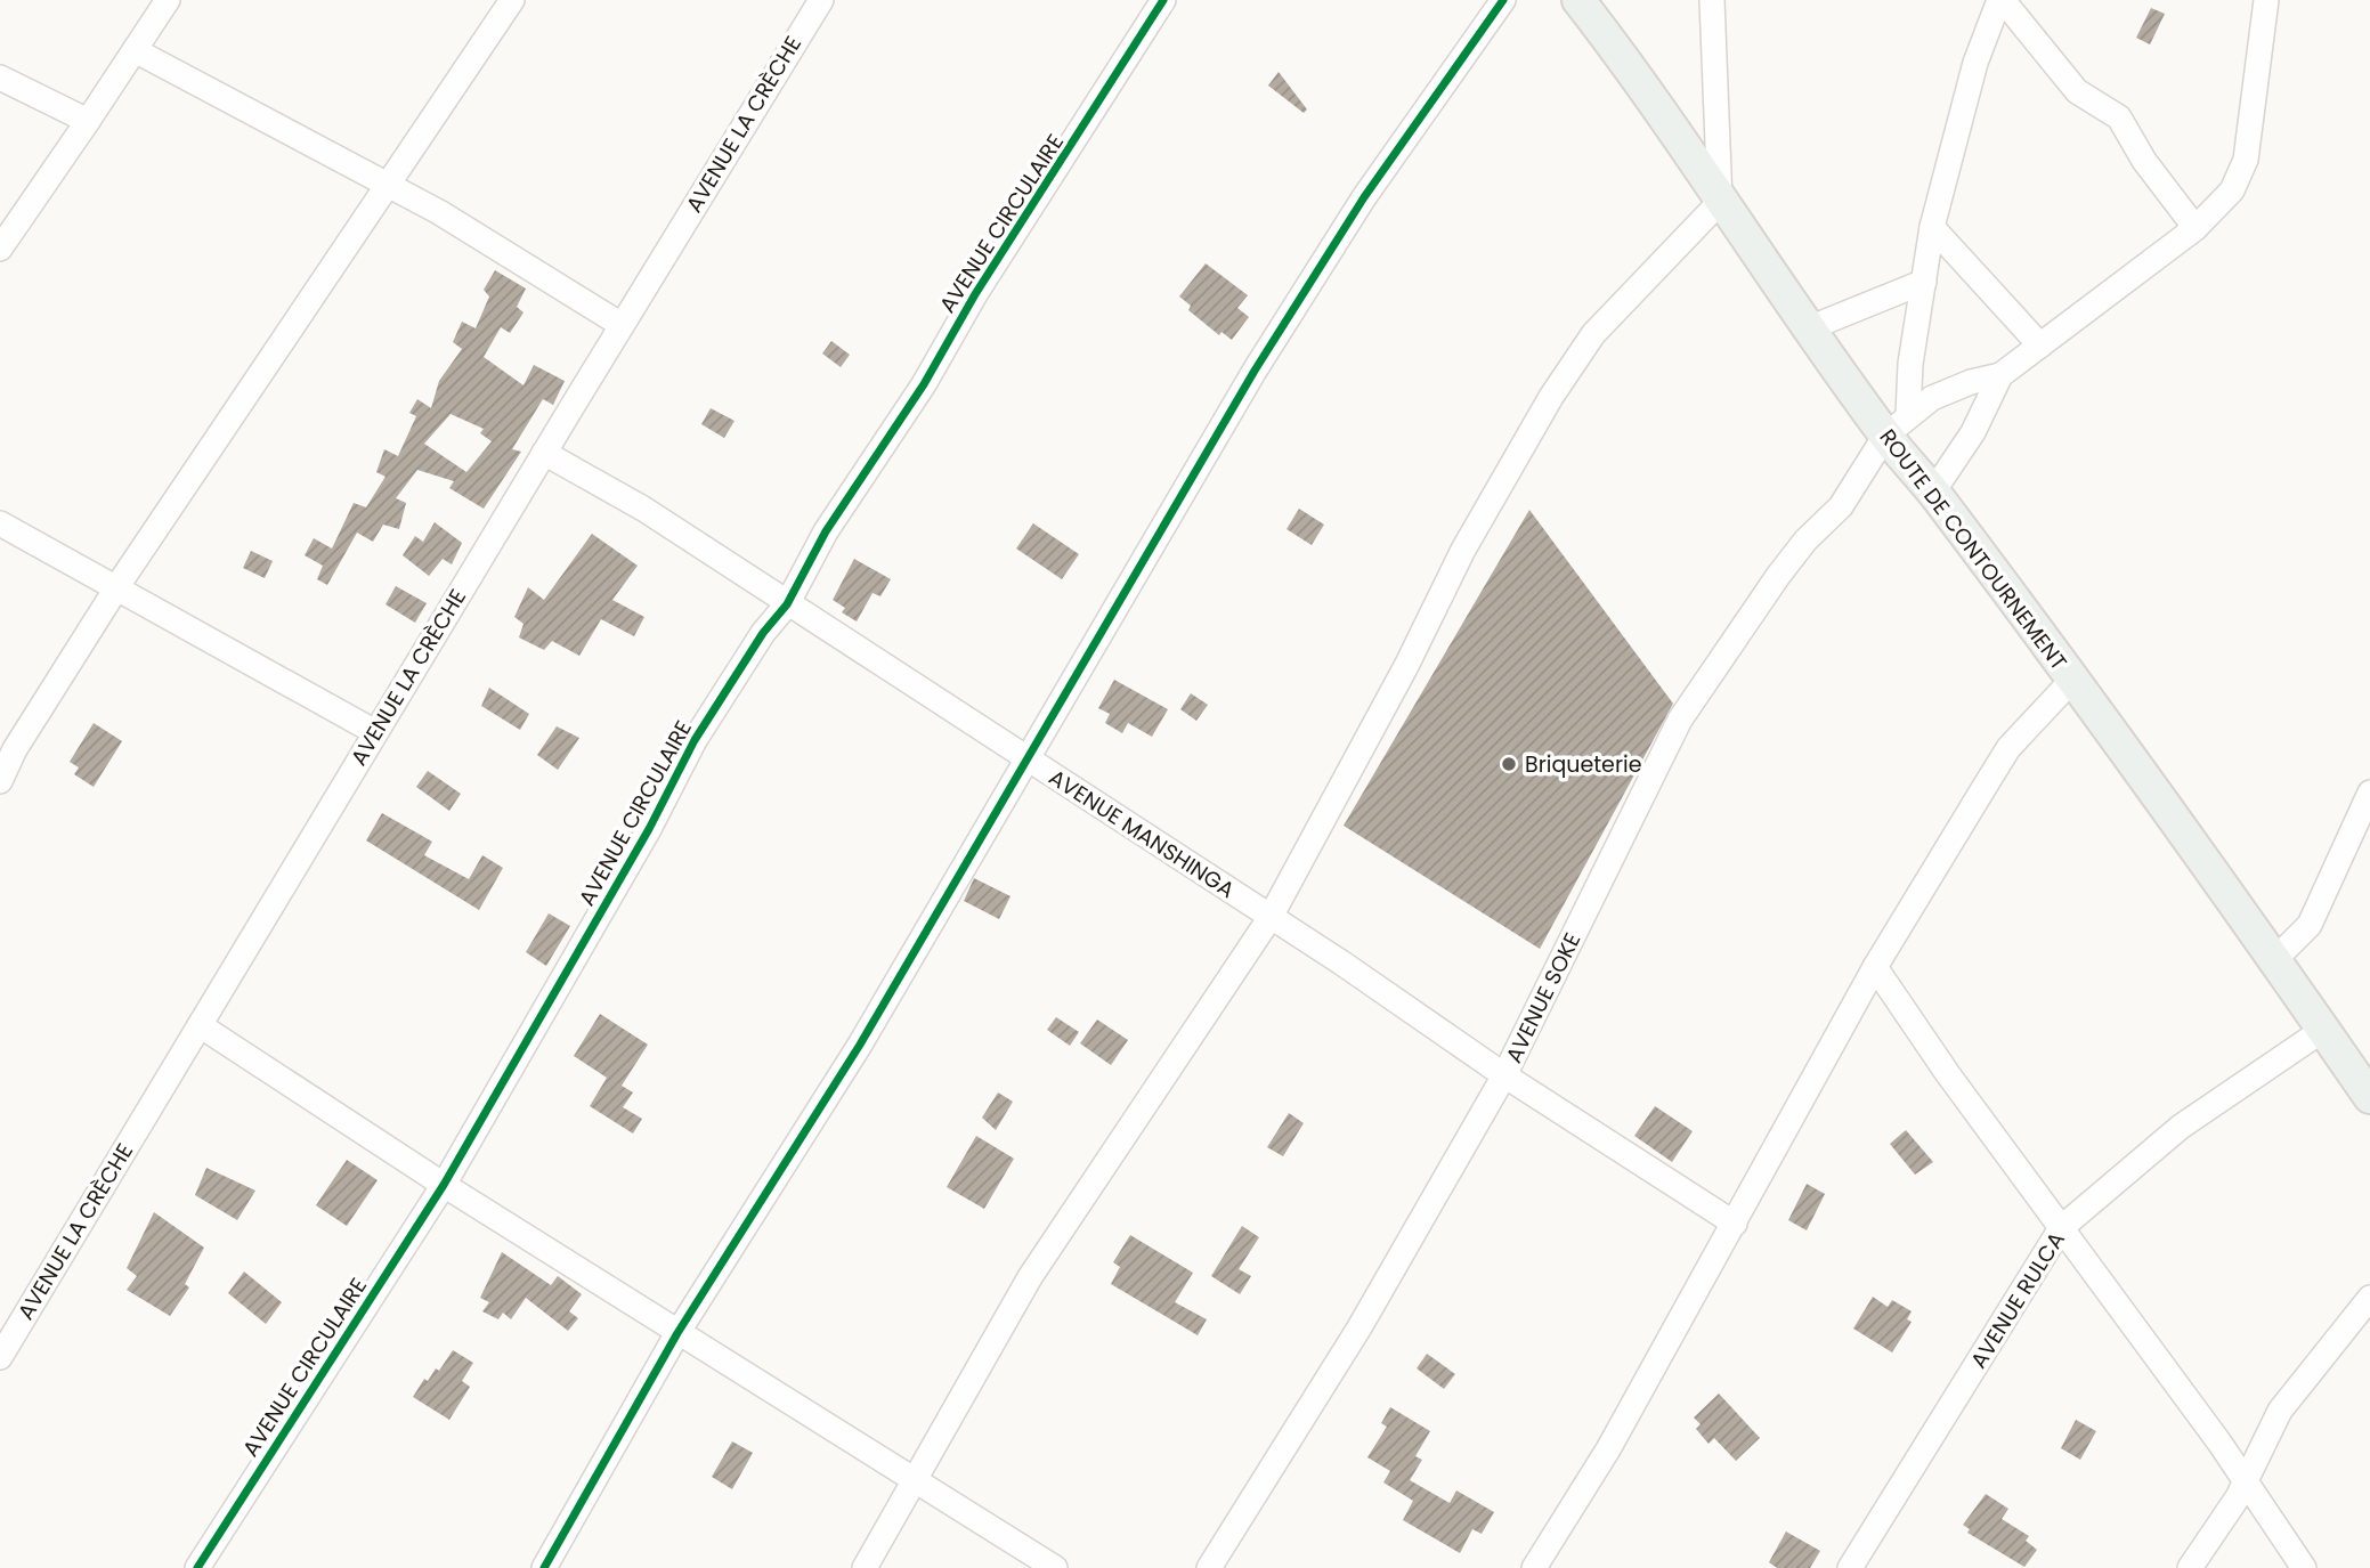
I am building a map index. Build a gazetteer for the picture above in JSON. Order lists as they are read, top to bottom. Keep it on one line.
{"streets":{"street":["AVENUE LA CRÈCHE","AVENUE CIRCULAIRE","ROUTE DE CONTOURNEMENT","AVENUE MANSHINGA","AVENUE SOKE","AVENUE RULCA"]},"crossings":[["AVENUE LA CRÈCHE","AVENUE MANSHINGA"],["AVENUE CIRCULAIRE","AVENUE MANSHINGA"],["ROUTE DE CONTOURNEMENT","AVENUE SOKE"],["ROUTE DE CONTOURNEMENT","AVENUE RULCA"],["AVENUE MANSHINGA","AVENUE SOKE"]],"places":["Briqueterie"]}
